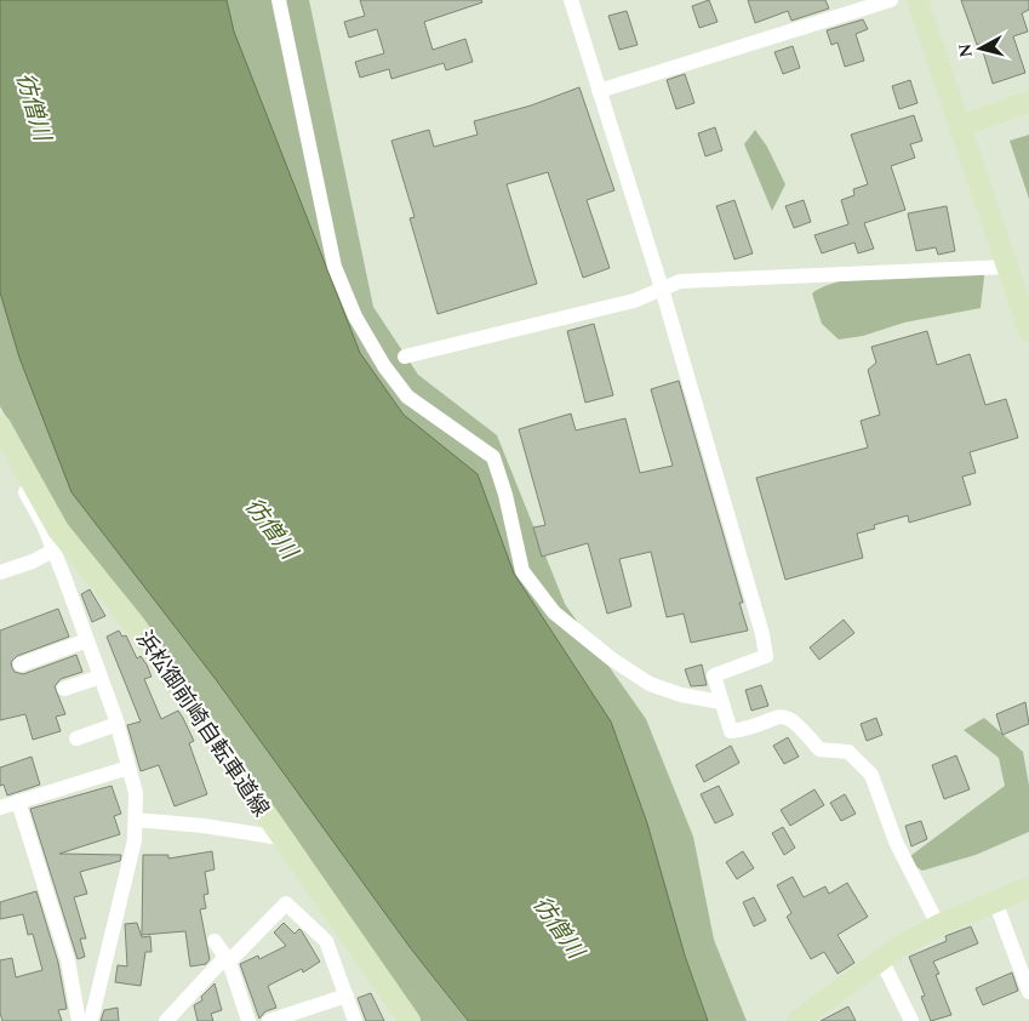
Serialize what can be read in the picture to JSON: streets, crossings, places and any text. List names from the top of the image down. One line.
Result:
{"streets":{"main road":["浜松御前崎自転車道線"]},"water":["彷僧川"],"north":"left"}
